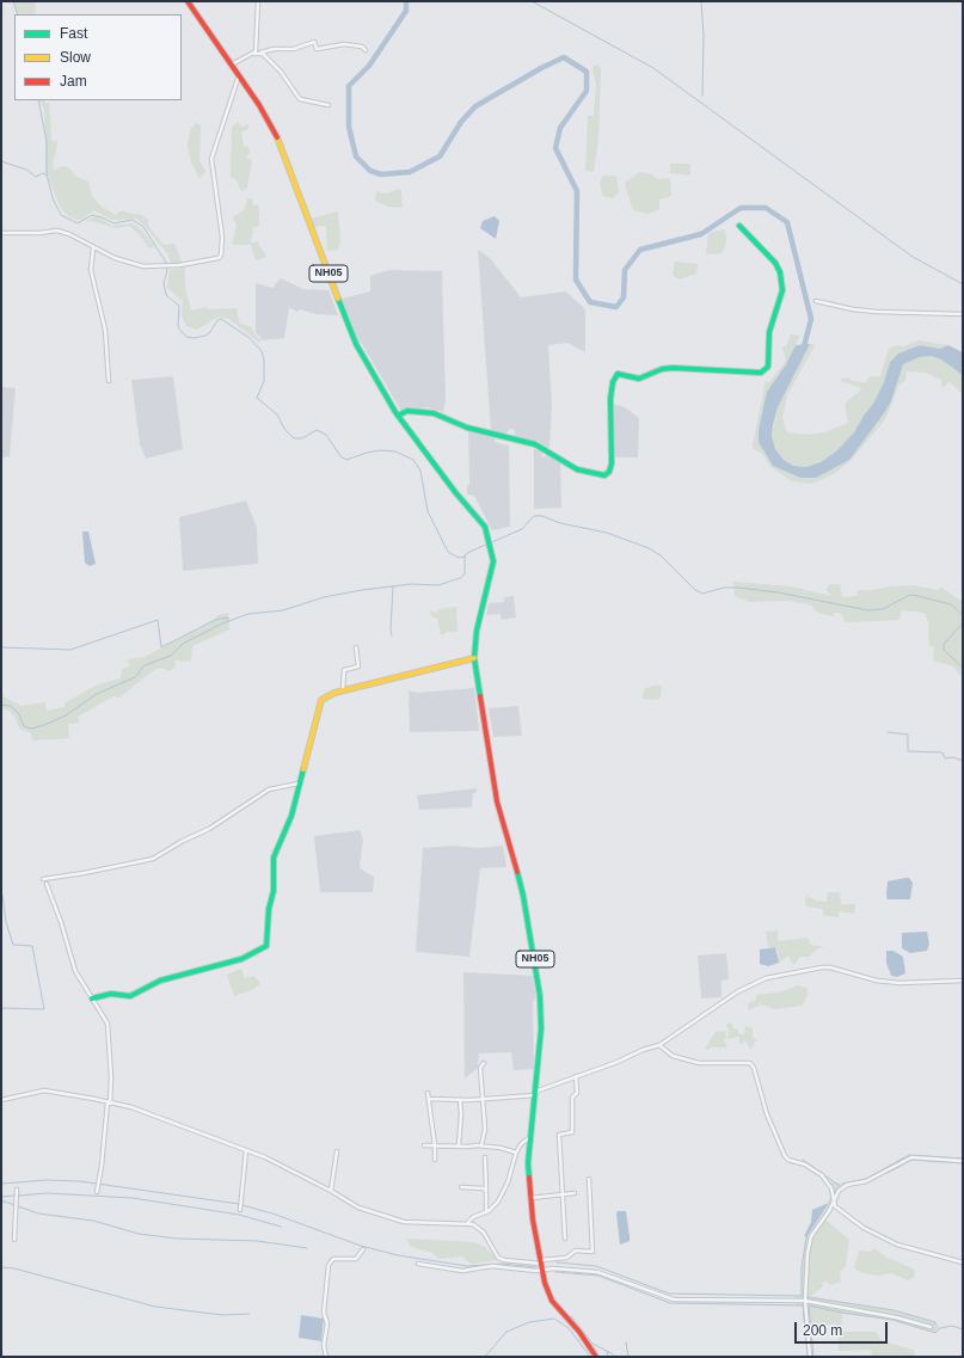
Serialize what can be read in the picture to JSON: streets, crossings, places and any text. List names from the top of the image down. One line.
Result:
{"streets":{"main road":["NH05"]},"legend":["Fast","Slow","Jam"],"scale_bar":"200 m"}
